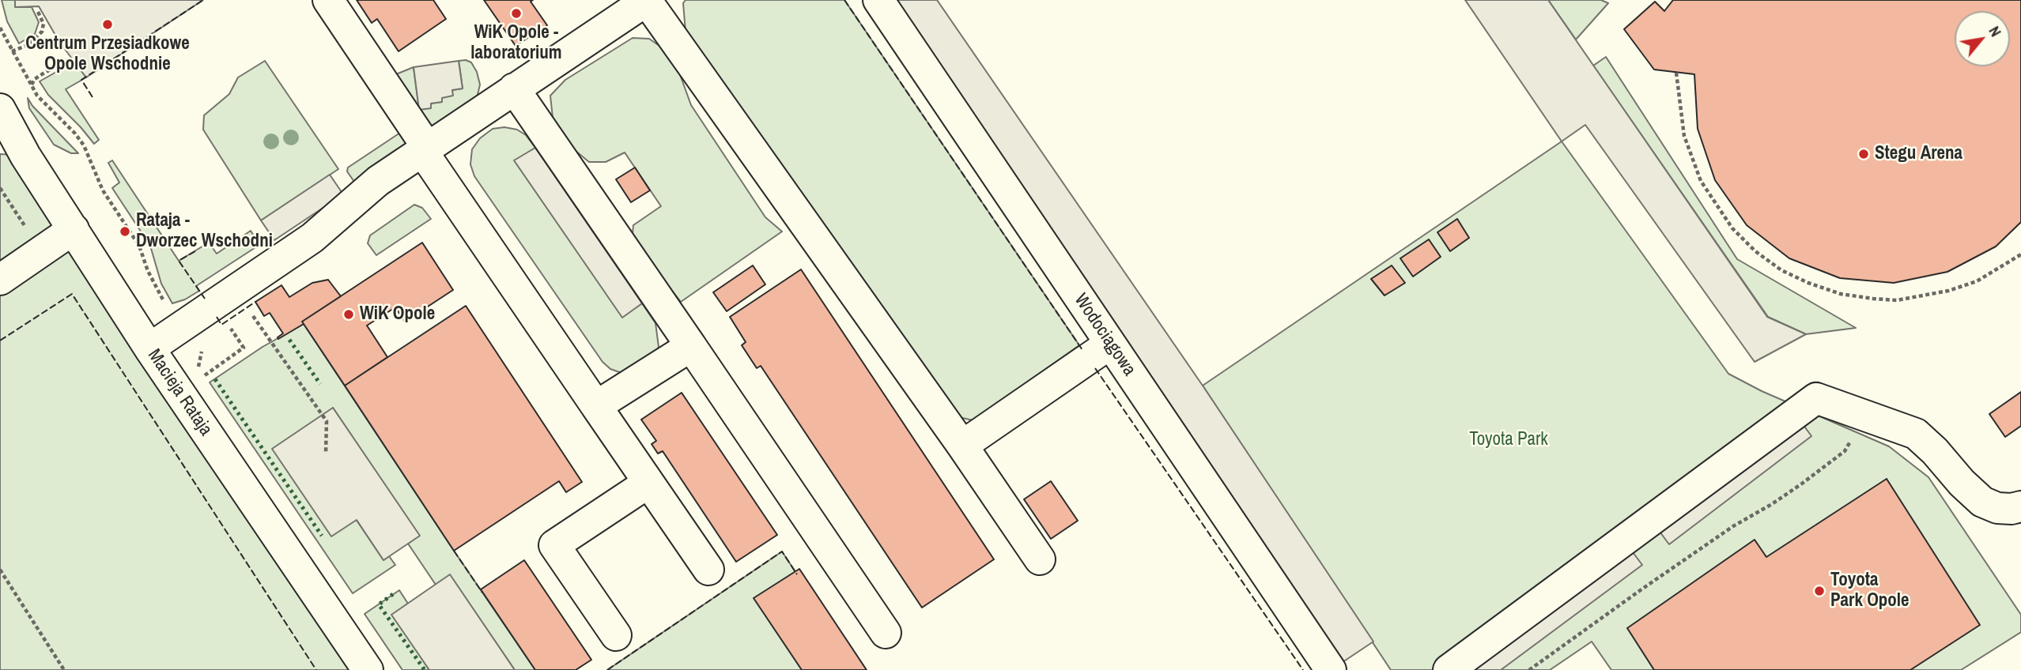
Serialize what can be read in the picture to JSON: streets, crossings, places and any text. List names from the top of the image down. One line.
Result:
{"streets":{"street":["Wodociągowa","Macieja Rataja"]},"parks":["Toyota Park"],"places":["WiK Opole - laboratorium","Centrum Przesiadkowe Opole Wschodnie","Stegu Arena","Rataja - Dworzec Wschodni","WiK Opole","Toyota Park Opole"],"north":"top right"}
